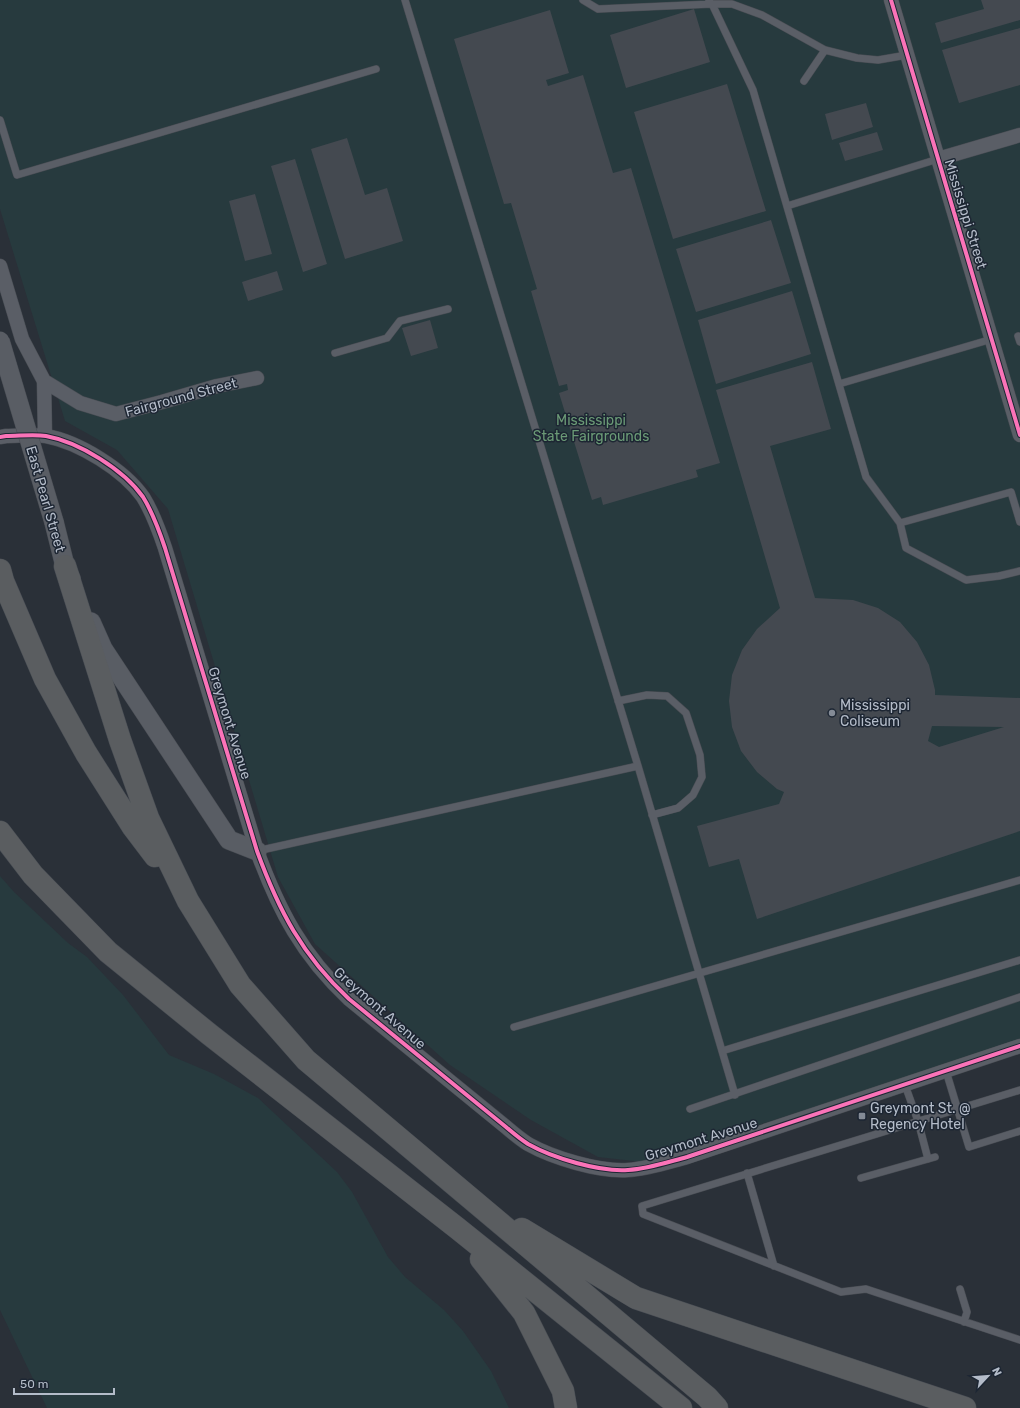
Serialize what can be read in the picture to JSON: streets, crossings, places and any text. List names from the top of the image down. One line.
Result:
{"streets":{"main road":["East Pearl Street"],"street":["Mississippi Street","Fairground Street","Greymont Avenue"]},"crossings":[["East Pearl Street","Greymont Avenue"]],"parks":["Mississippi State Fairgrounds"],"places":{"other":["Mississippi Coliseum"],"transit":["Greymont St. @ Regency Hotel"]},"scale_bar":"50 m","north":"top right"}
